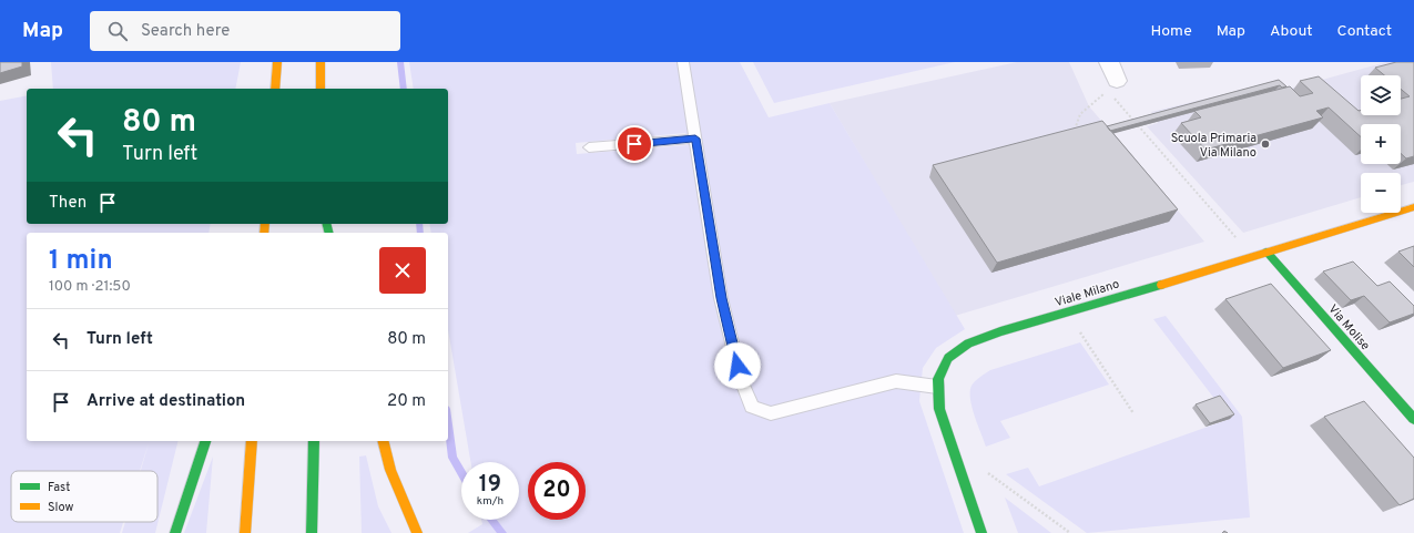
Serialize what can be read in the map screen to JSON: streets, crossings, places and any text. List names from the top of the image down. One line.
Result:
{"streets":{"main road":["Viale Milano","Via Molise"]},"crossings":[["Viale Milano","Via Molise"]],"places":["Scuola Primaria Via Milano"],"legend":["Fast","Slow"],"page":{"header":"Map","search":"Search here","nav":["Home","Map","About","Contact"],"map_buttons":["+","−"],"turn":["80 m","Turn left"],"then":"Then","heading":["1 min","100 m · 21:50"],"list":[{"name":"Turn left","value":"80 m"},{"name":"Arrive at destination","value":"20 m"}],"speed":"19 km/h","limit":"20"}}
